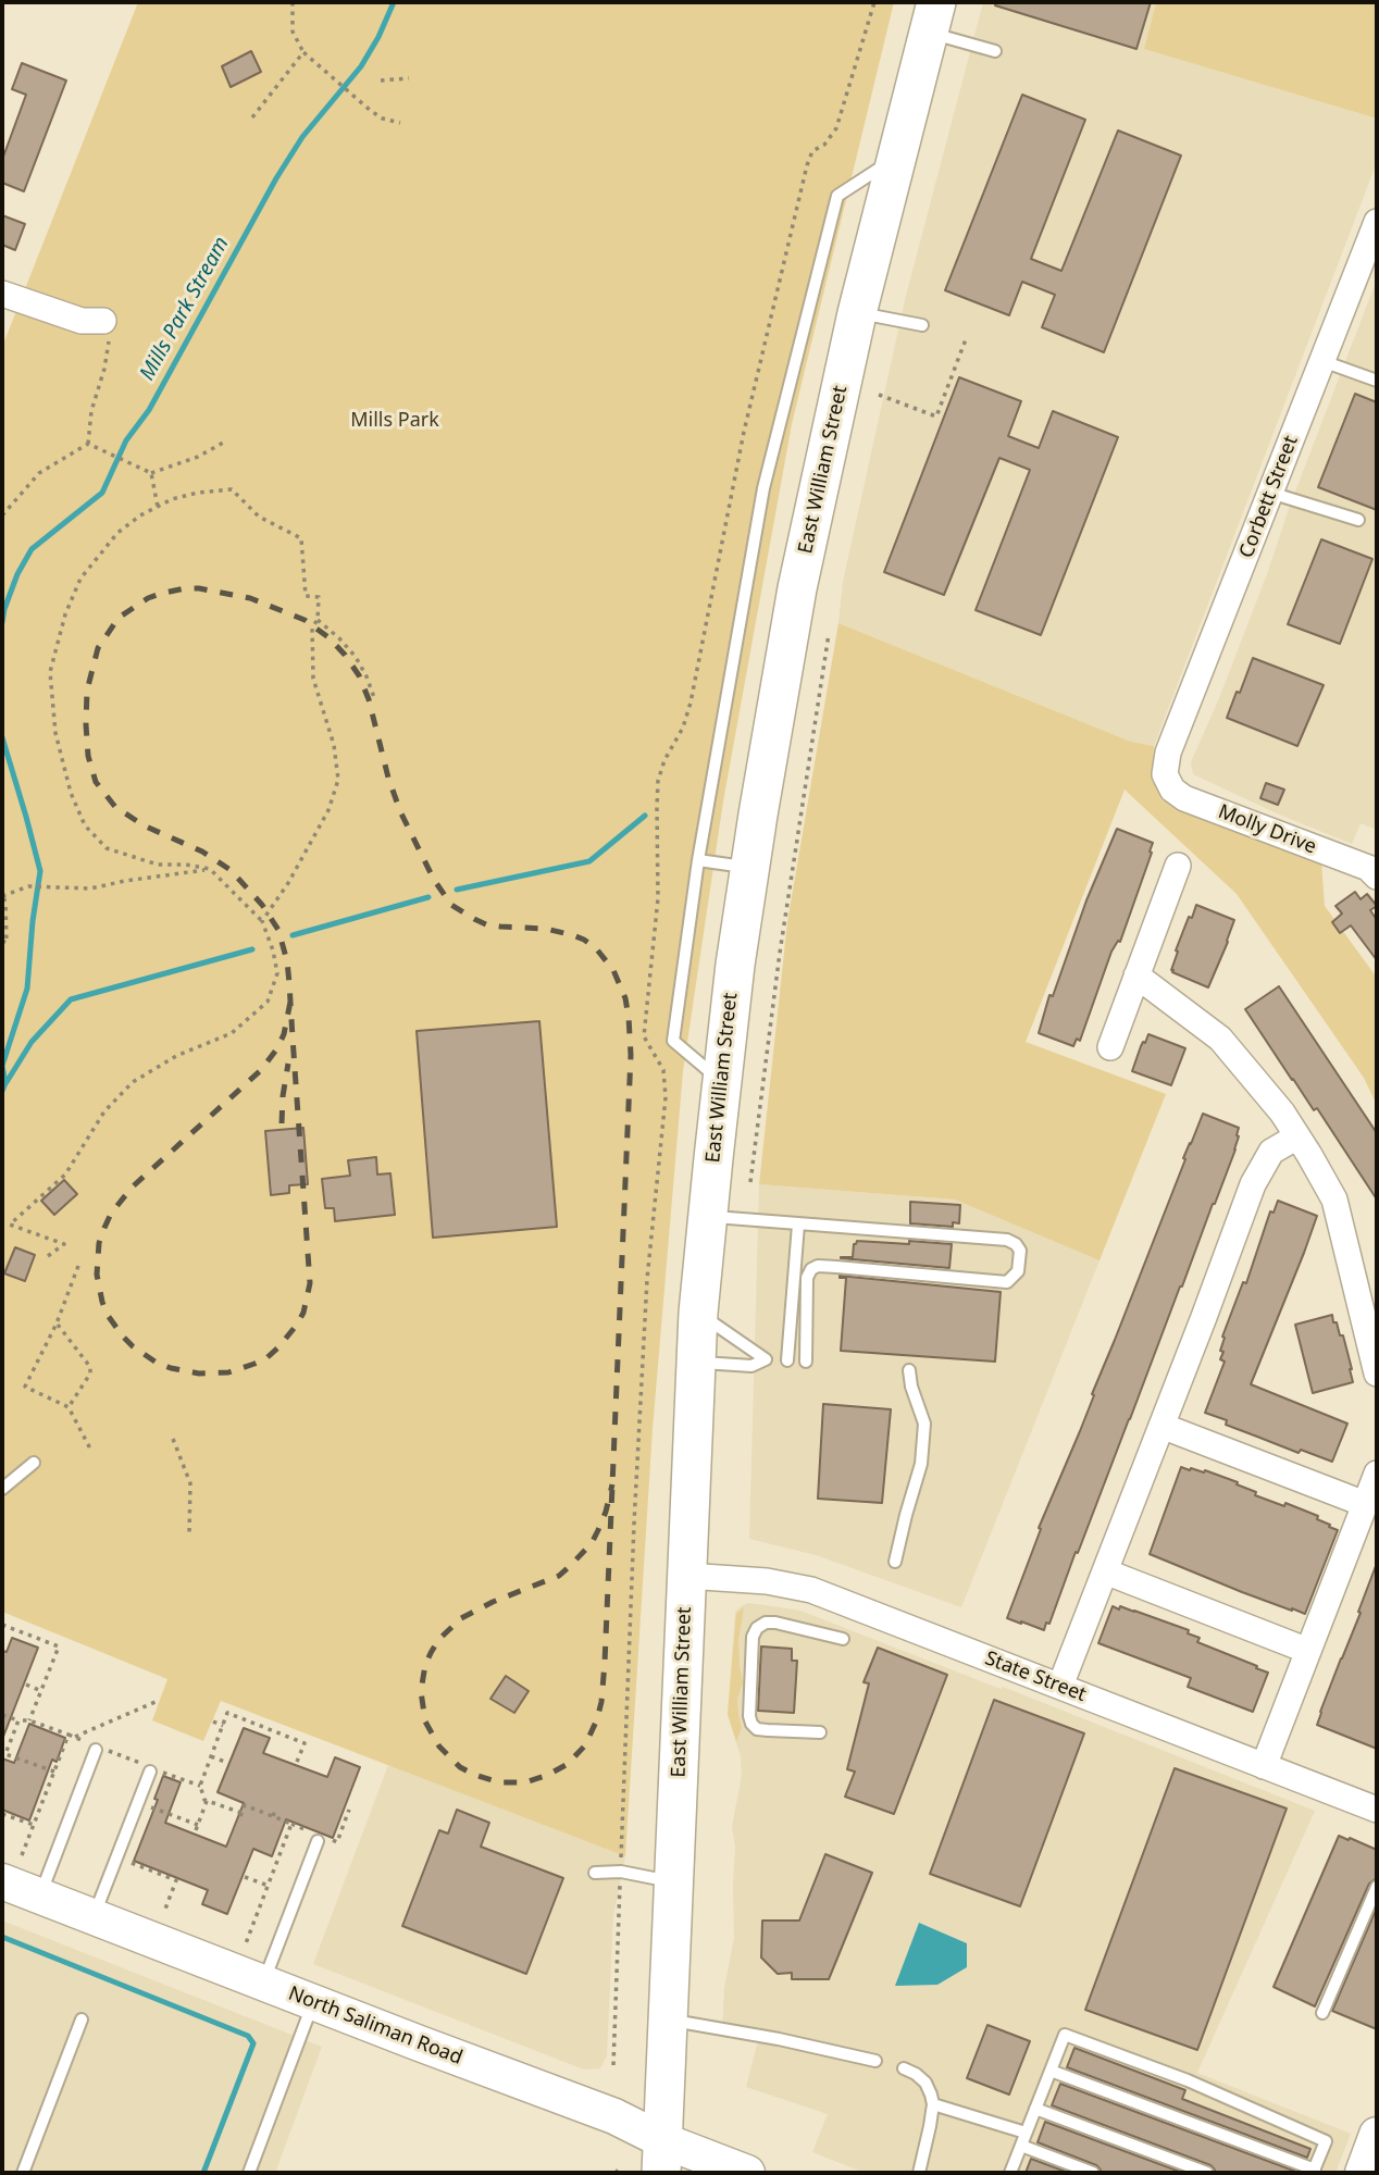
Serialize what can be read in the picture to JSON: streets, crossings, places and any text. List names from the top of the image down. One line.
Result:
{"streets":{"main road":["East William Street","North Saliman Road"],"street":["Corbett Street","Molly Drive","State Street"]},"crossings":[["East William Street","State Street"],["East William Street","North Saliman Road"],["Corbett Street","Molly Drive"]],"water":["Mills Park Stream"],"parks":["Mills Park"]}
